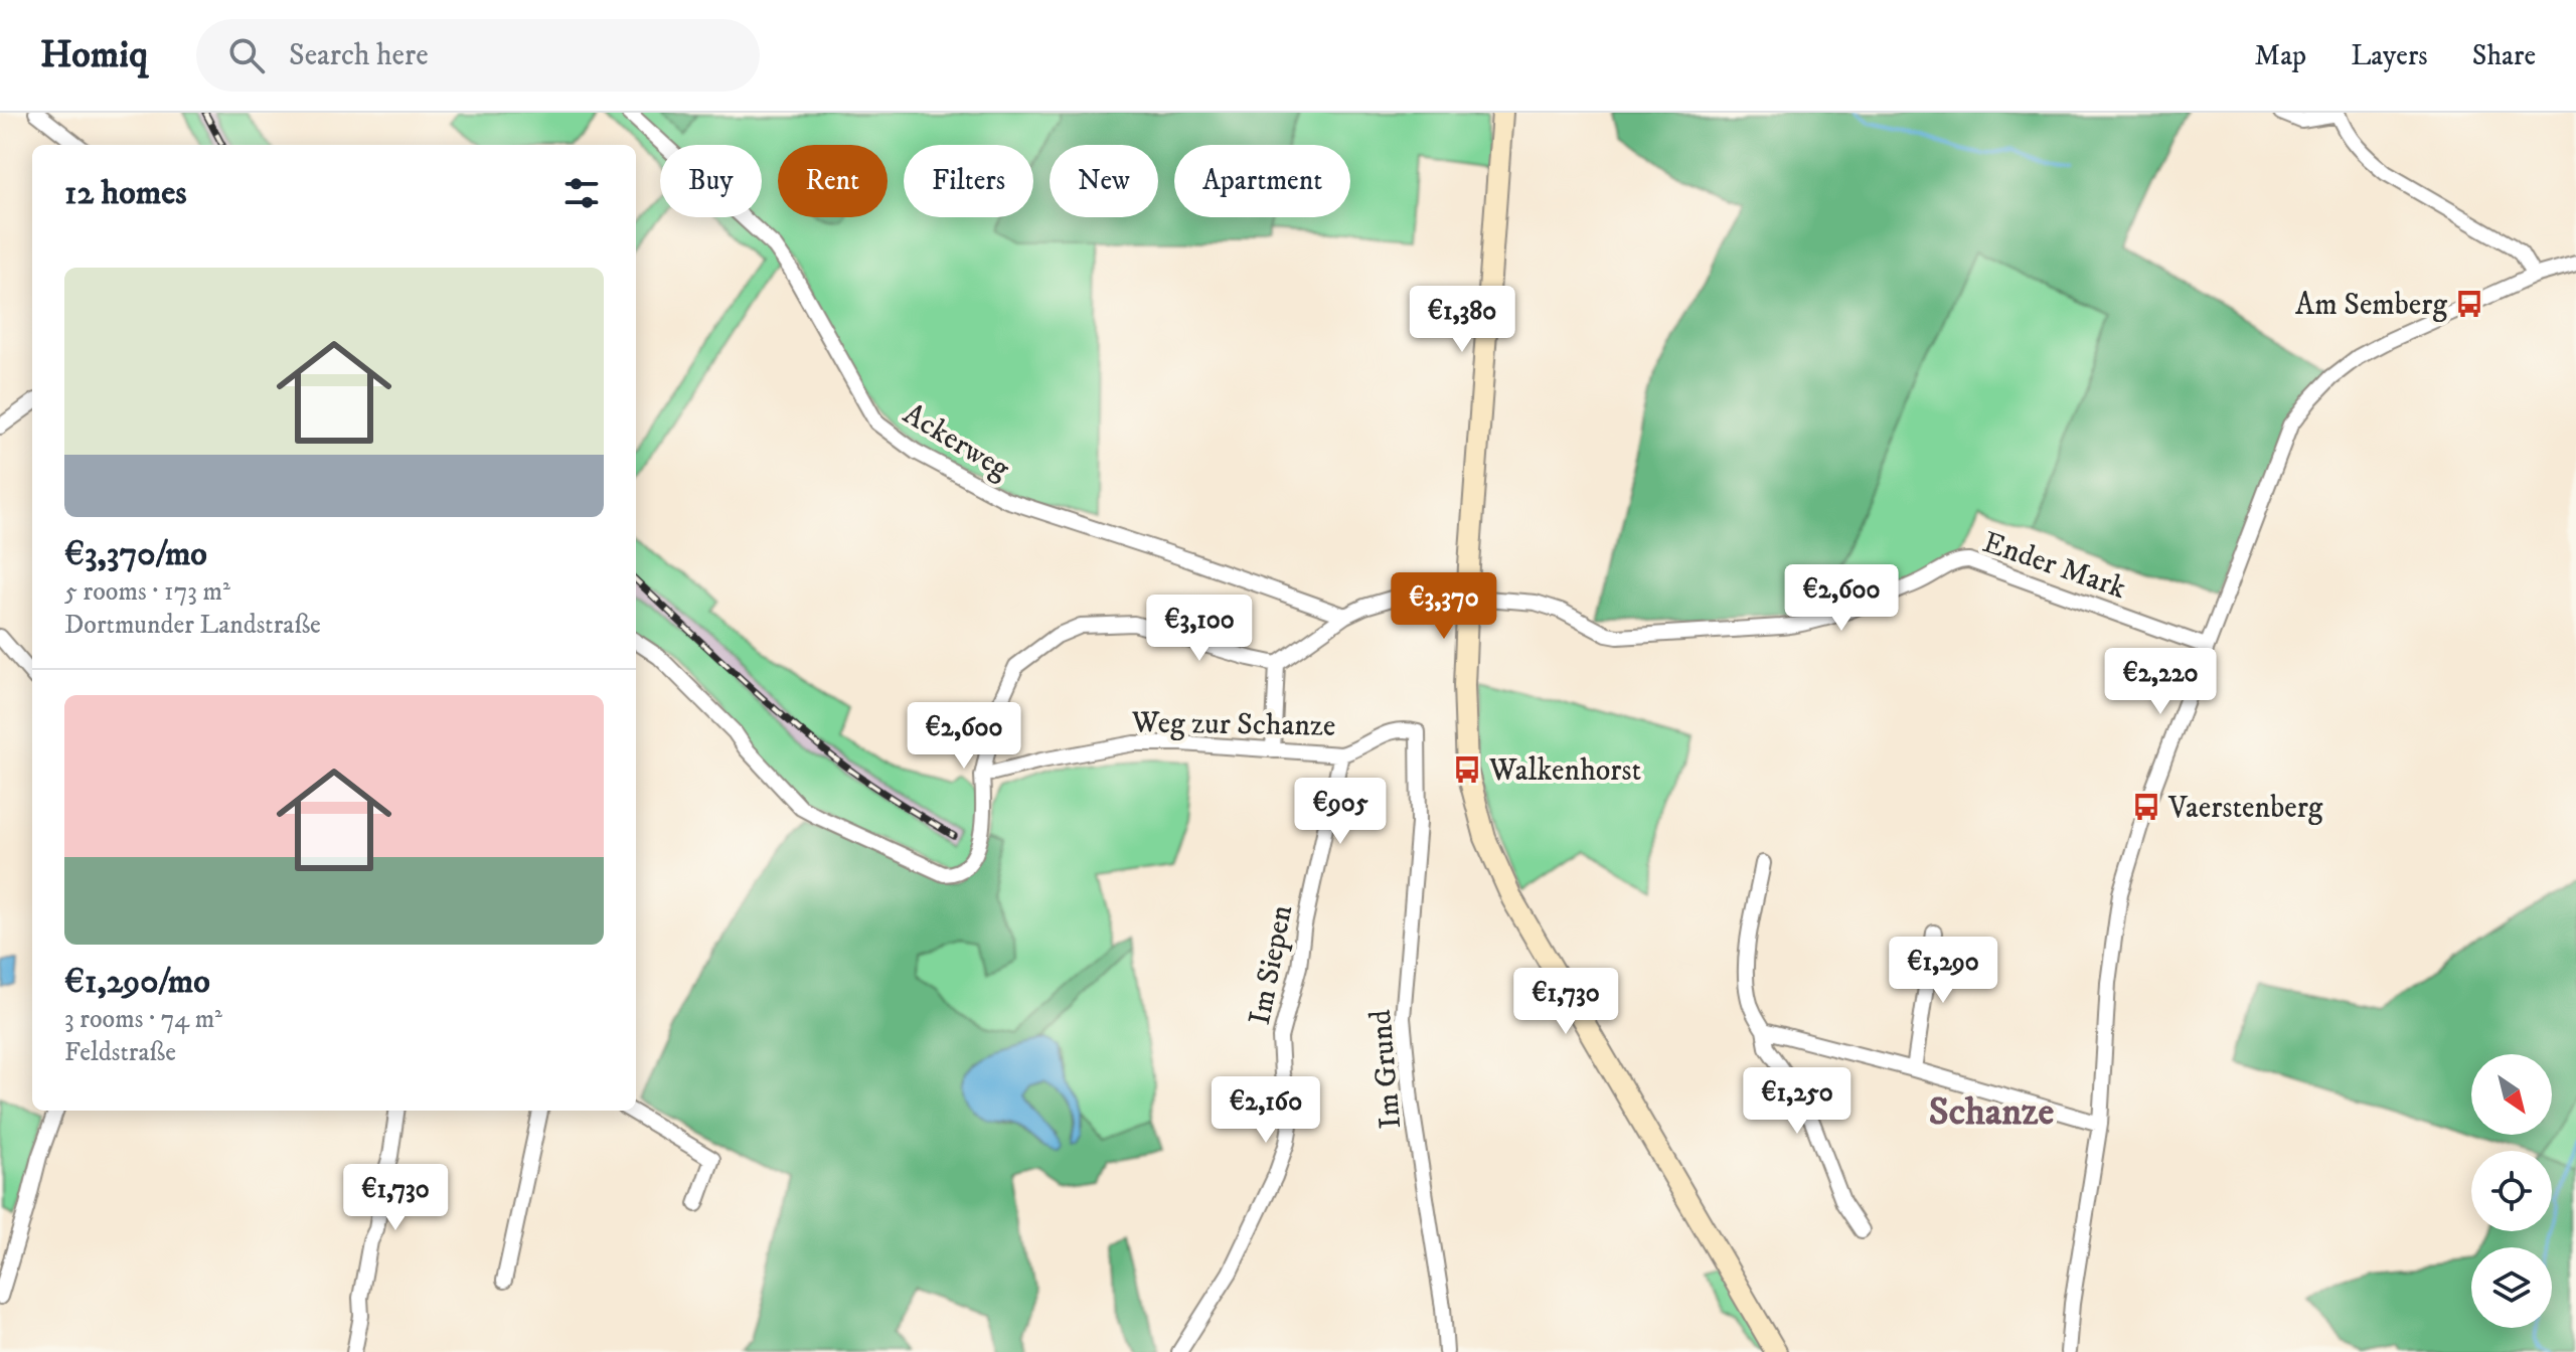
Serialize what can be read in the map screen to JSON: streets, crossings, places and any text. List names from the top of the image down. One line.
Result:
{"streets":{"street":["Ackerweg","Ender Mark","Weg zur Schanze","Im Siepen","Im Grund"]},"crossings":[["Ackerweg","Ender Mark"],["Weg zur Schanze","Im Siepen"],["Weg zur Schanze","Im Grund"]],"districts":["Schanze"],"places":{"bus stop":["Am Semberg","Walkenhorst","Vaerstenberg"]},"north":"bottom right","page":{"header":"Homiq","search":"Search here","nav":["Map","Layers","Share"],"chip":["Buy","Rent","Filters","New","Apartment"],"heading":"12 homes","list":[{"name":"€3,370/mo","note":"5 rooms · 173 m² · Dortmunder Landstraße"},{"name":"€1,290/mo","note":"3 rooms · 74 m² · Feldstraße"}],"price":["€1,380","€2,600","€3,370","€3,100","€2,220","€2,600","€905","€1,290","€1,730","€1,250","€2,160","€1,730"]}}
